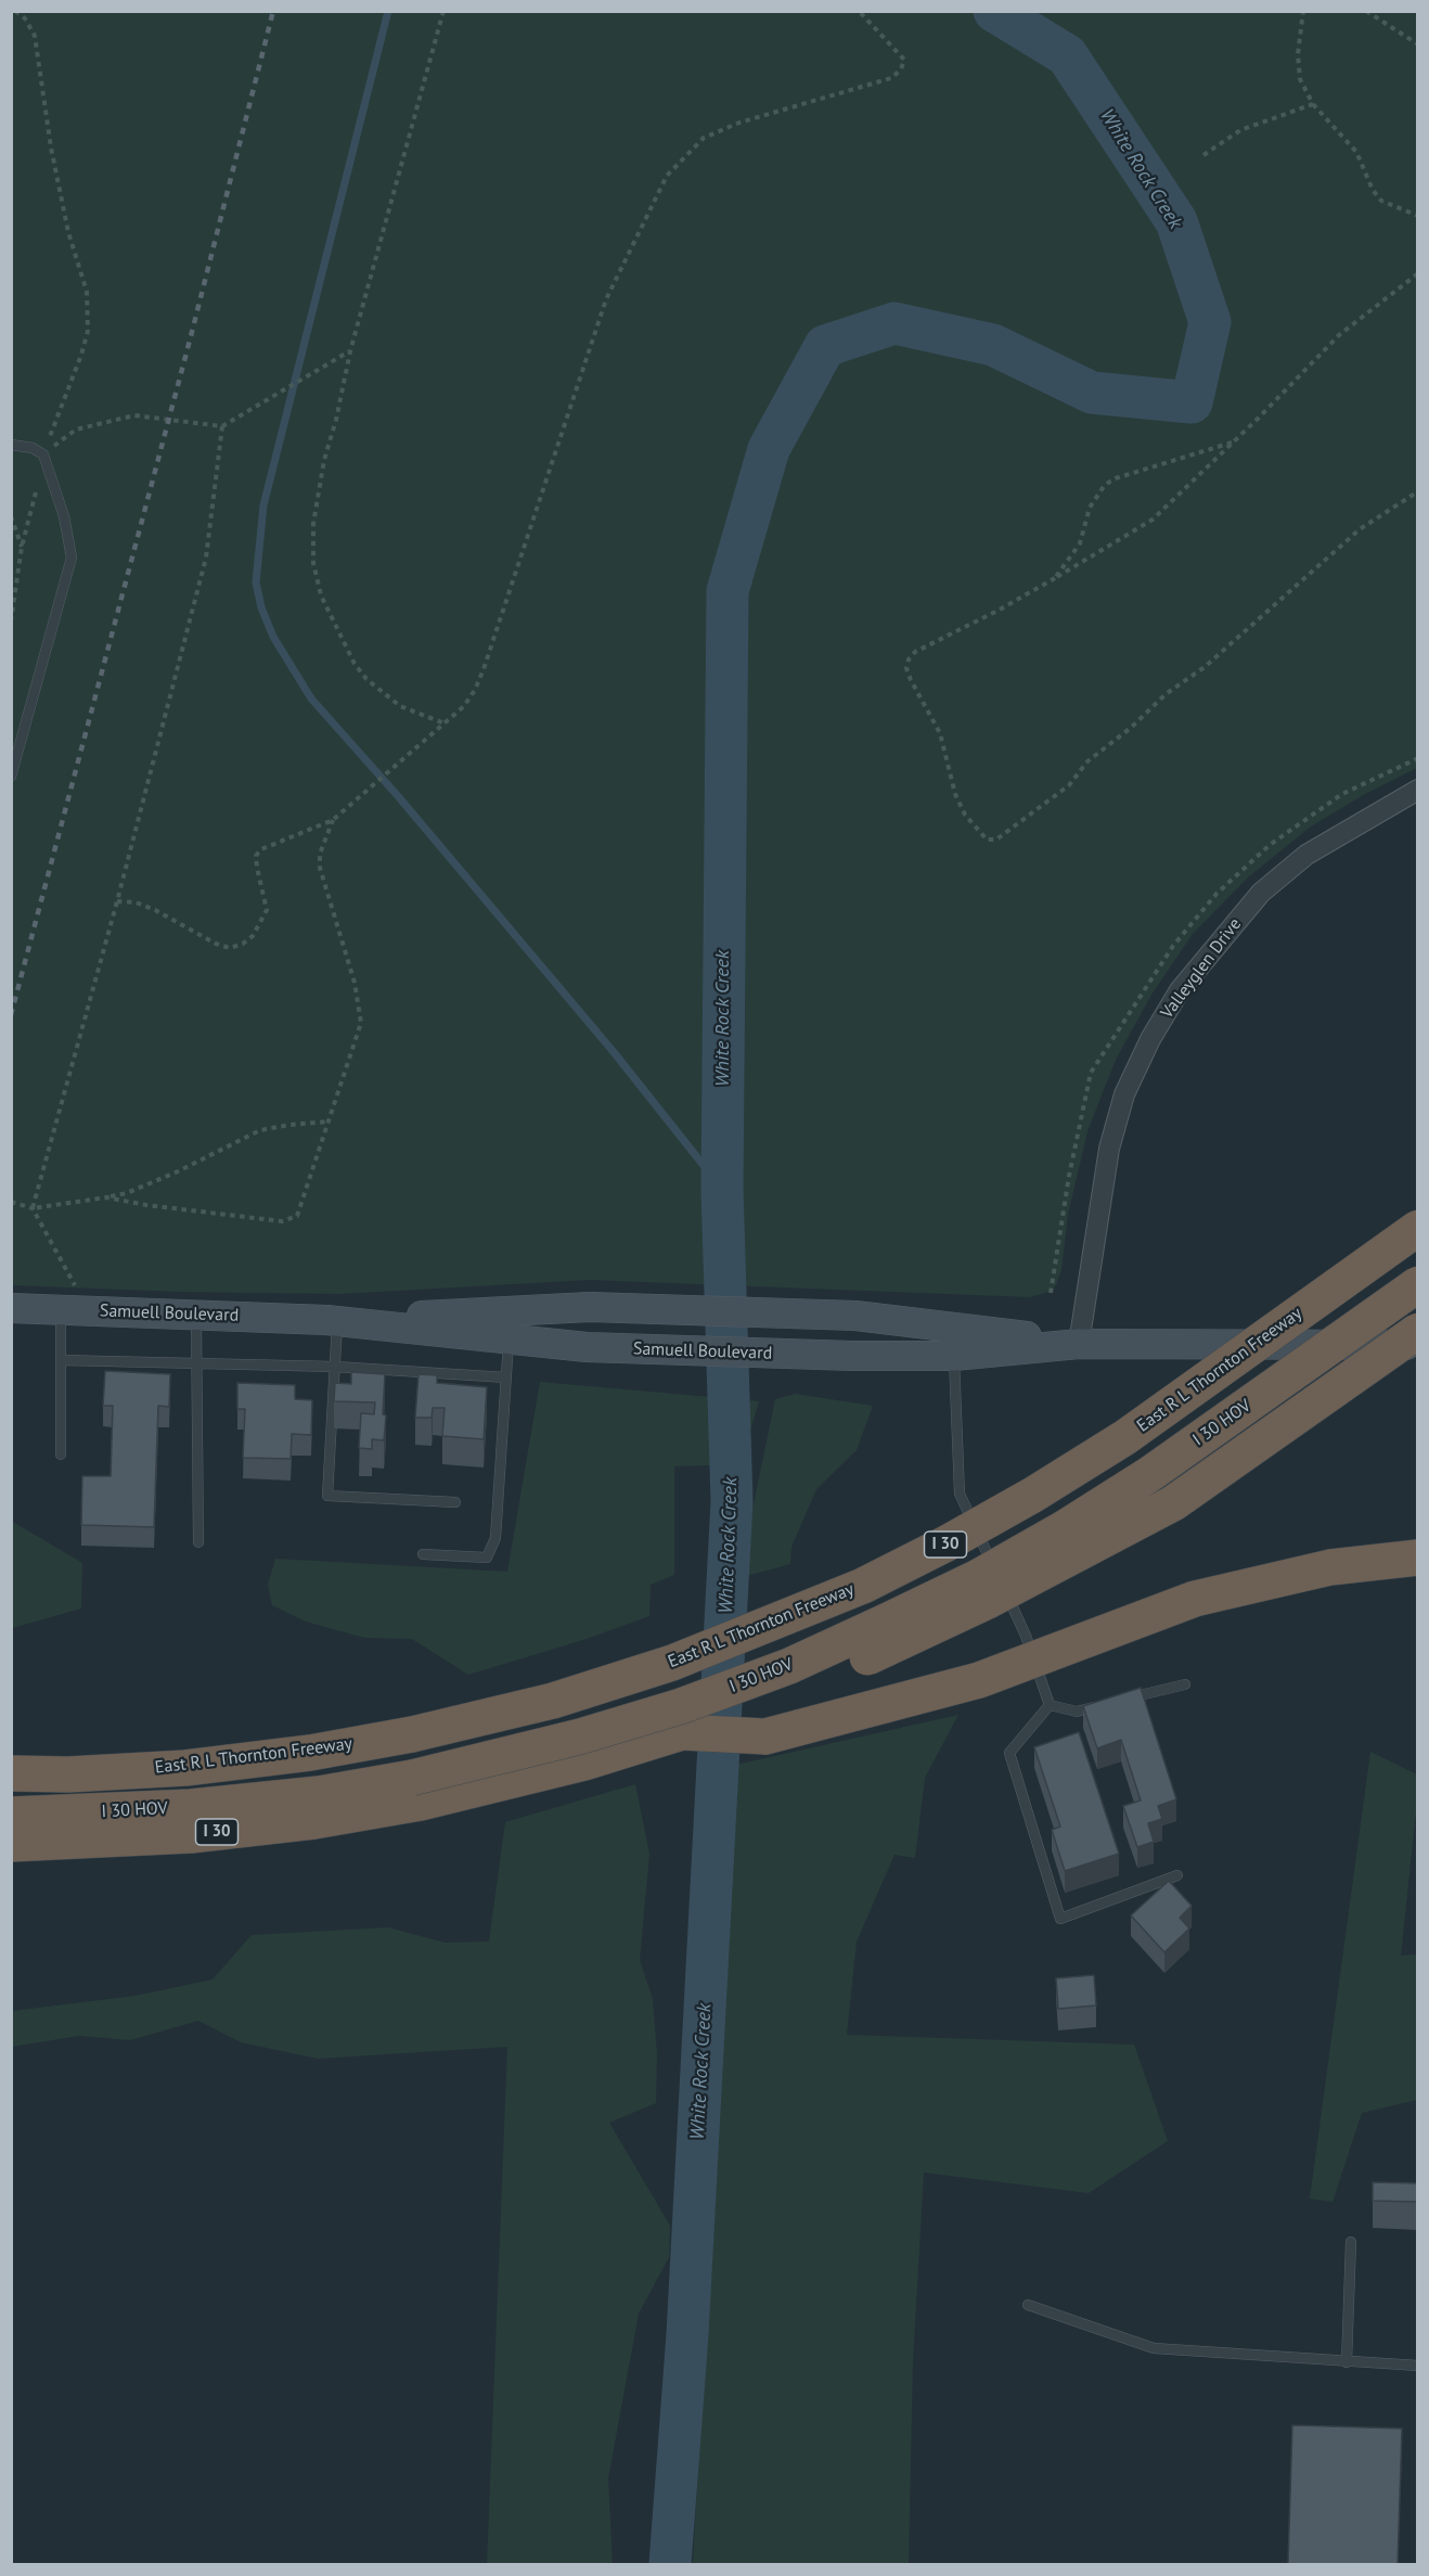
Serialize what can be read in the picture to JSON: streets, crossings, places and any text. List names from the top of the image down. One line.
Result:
{"streets":{"highway":["East R L Thornton Freeway","I 30 HOV","I 30"],"main road":["Samuell Boulevard"],"street":["Valleyglen Drive"]},"crossings":[["Valleyglen Drive","Samuell Boulevard"],["I 30 HOV","I 30"]],"water":["White Rock Creek"]}
